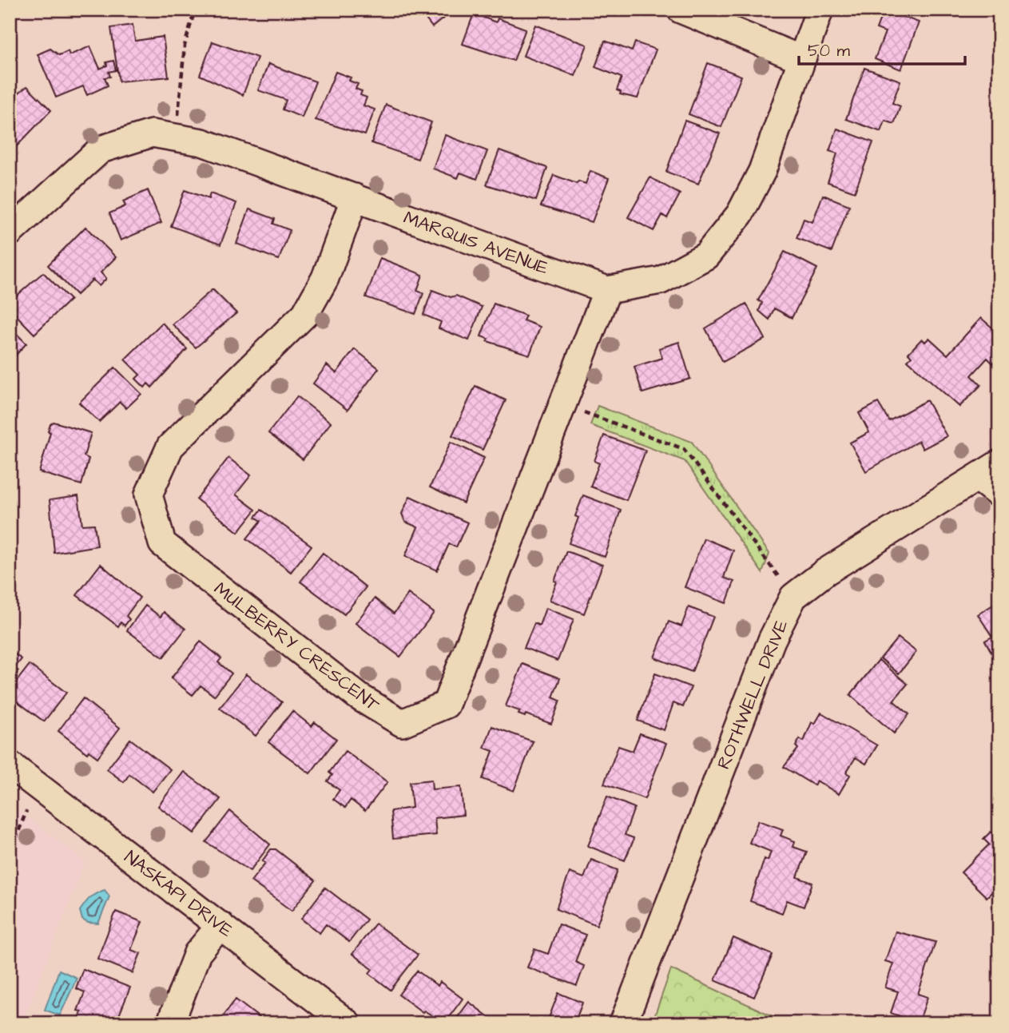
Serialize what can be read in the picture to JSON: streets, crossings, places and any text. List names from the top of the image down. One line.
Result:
{"streets":{"street":["MARQUIS AVENUE","MULBERRY CRESCENT","ROTHWELL DRIVE","NASKAPI DRIVE"]},"crossings":[["MARQUIS AVENUE","MULBERRY CRESCENT"]],"scale_bar":"50 m"}
